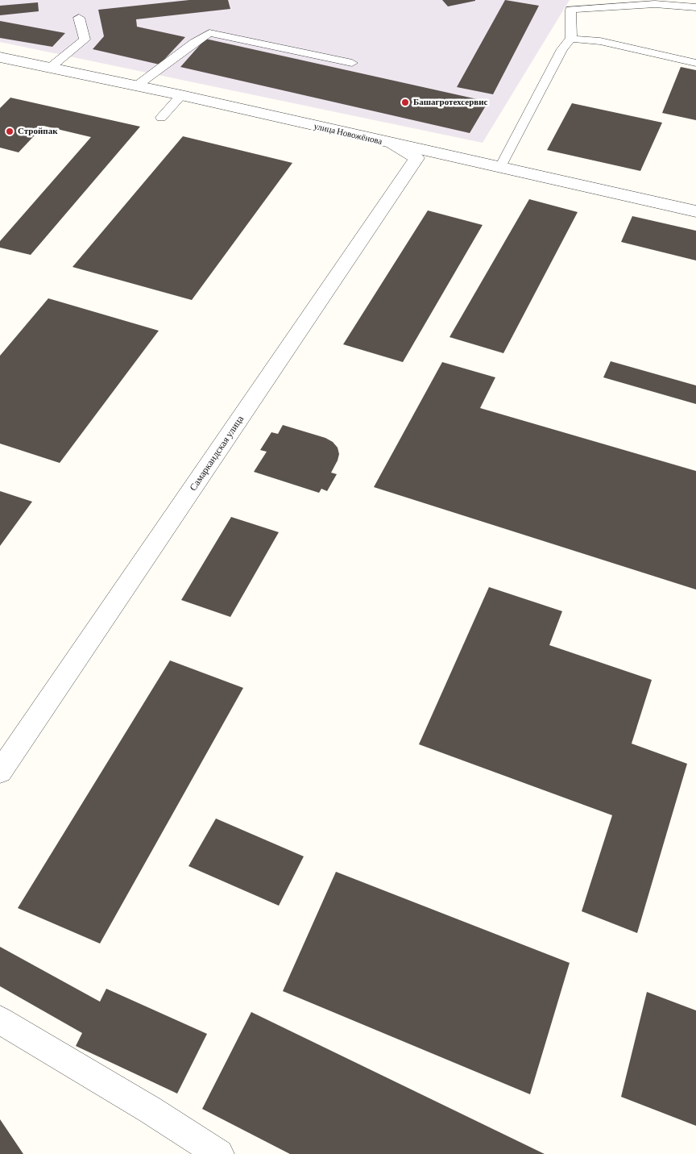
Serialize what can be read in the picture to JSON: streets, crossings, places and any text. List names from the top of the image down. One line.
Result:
{"streets":{"street":["улица Новожёнова","Самаркандская улица"]},"crossings":[["улица Новожёнова","Самаркандская улица"]],"places":["Башагротехсервис","Стройпак"]}
